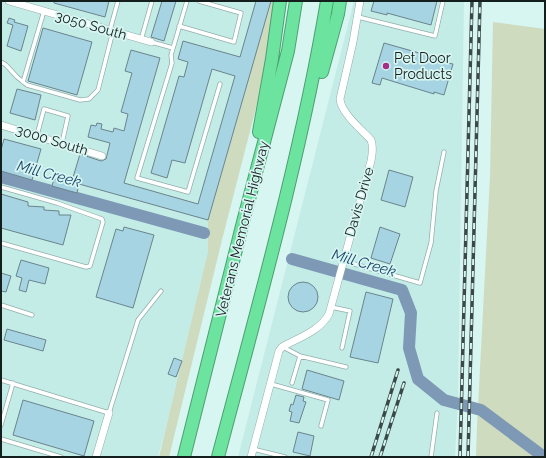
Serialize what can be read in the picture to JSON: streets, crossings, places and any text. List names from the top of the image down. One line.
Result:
{"streets":{"highway":["Veterans Memorial Highway"],"street":["3050 South","3000 South","Davis Drive"]},"water":["Mill Creek"],"places":["Pet Door Products"]}
